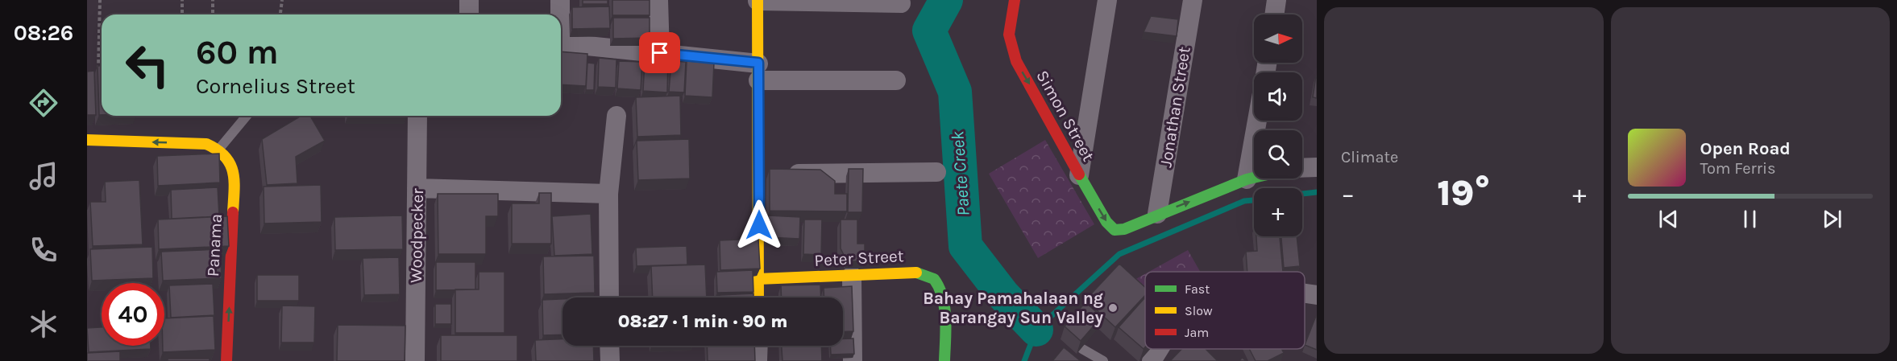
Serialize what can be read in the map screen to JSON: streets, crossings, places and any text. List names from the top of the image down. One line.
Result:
{"streets":{"street":["Jonathan Street","Simon Street","Woodpecker","Panama","Peter Street"]},"crossings":[["Jonathan Street","Simon Street"]],"one_way":["Simon Street"],"water":["Paete Creek"],"places":["Bahay Pamahalaan ng Barangay Sun Valley"],"legend":["Fast","Slow","Jam"],"north":"right","page":{"tabs":"08:26","tile":"Climate","map_buttons":"+","turn":["60 m","Cornelius Street"],"song":["Open Road","Tom Ferris"],"heat":["−","19°","+"],"limit":"40","trip":"08:27 · 1 min · 90 m"}}
